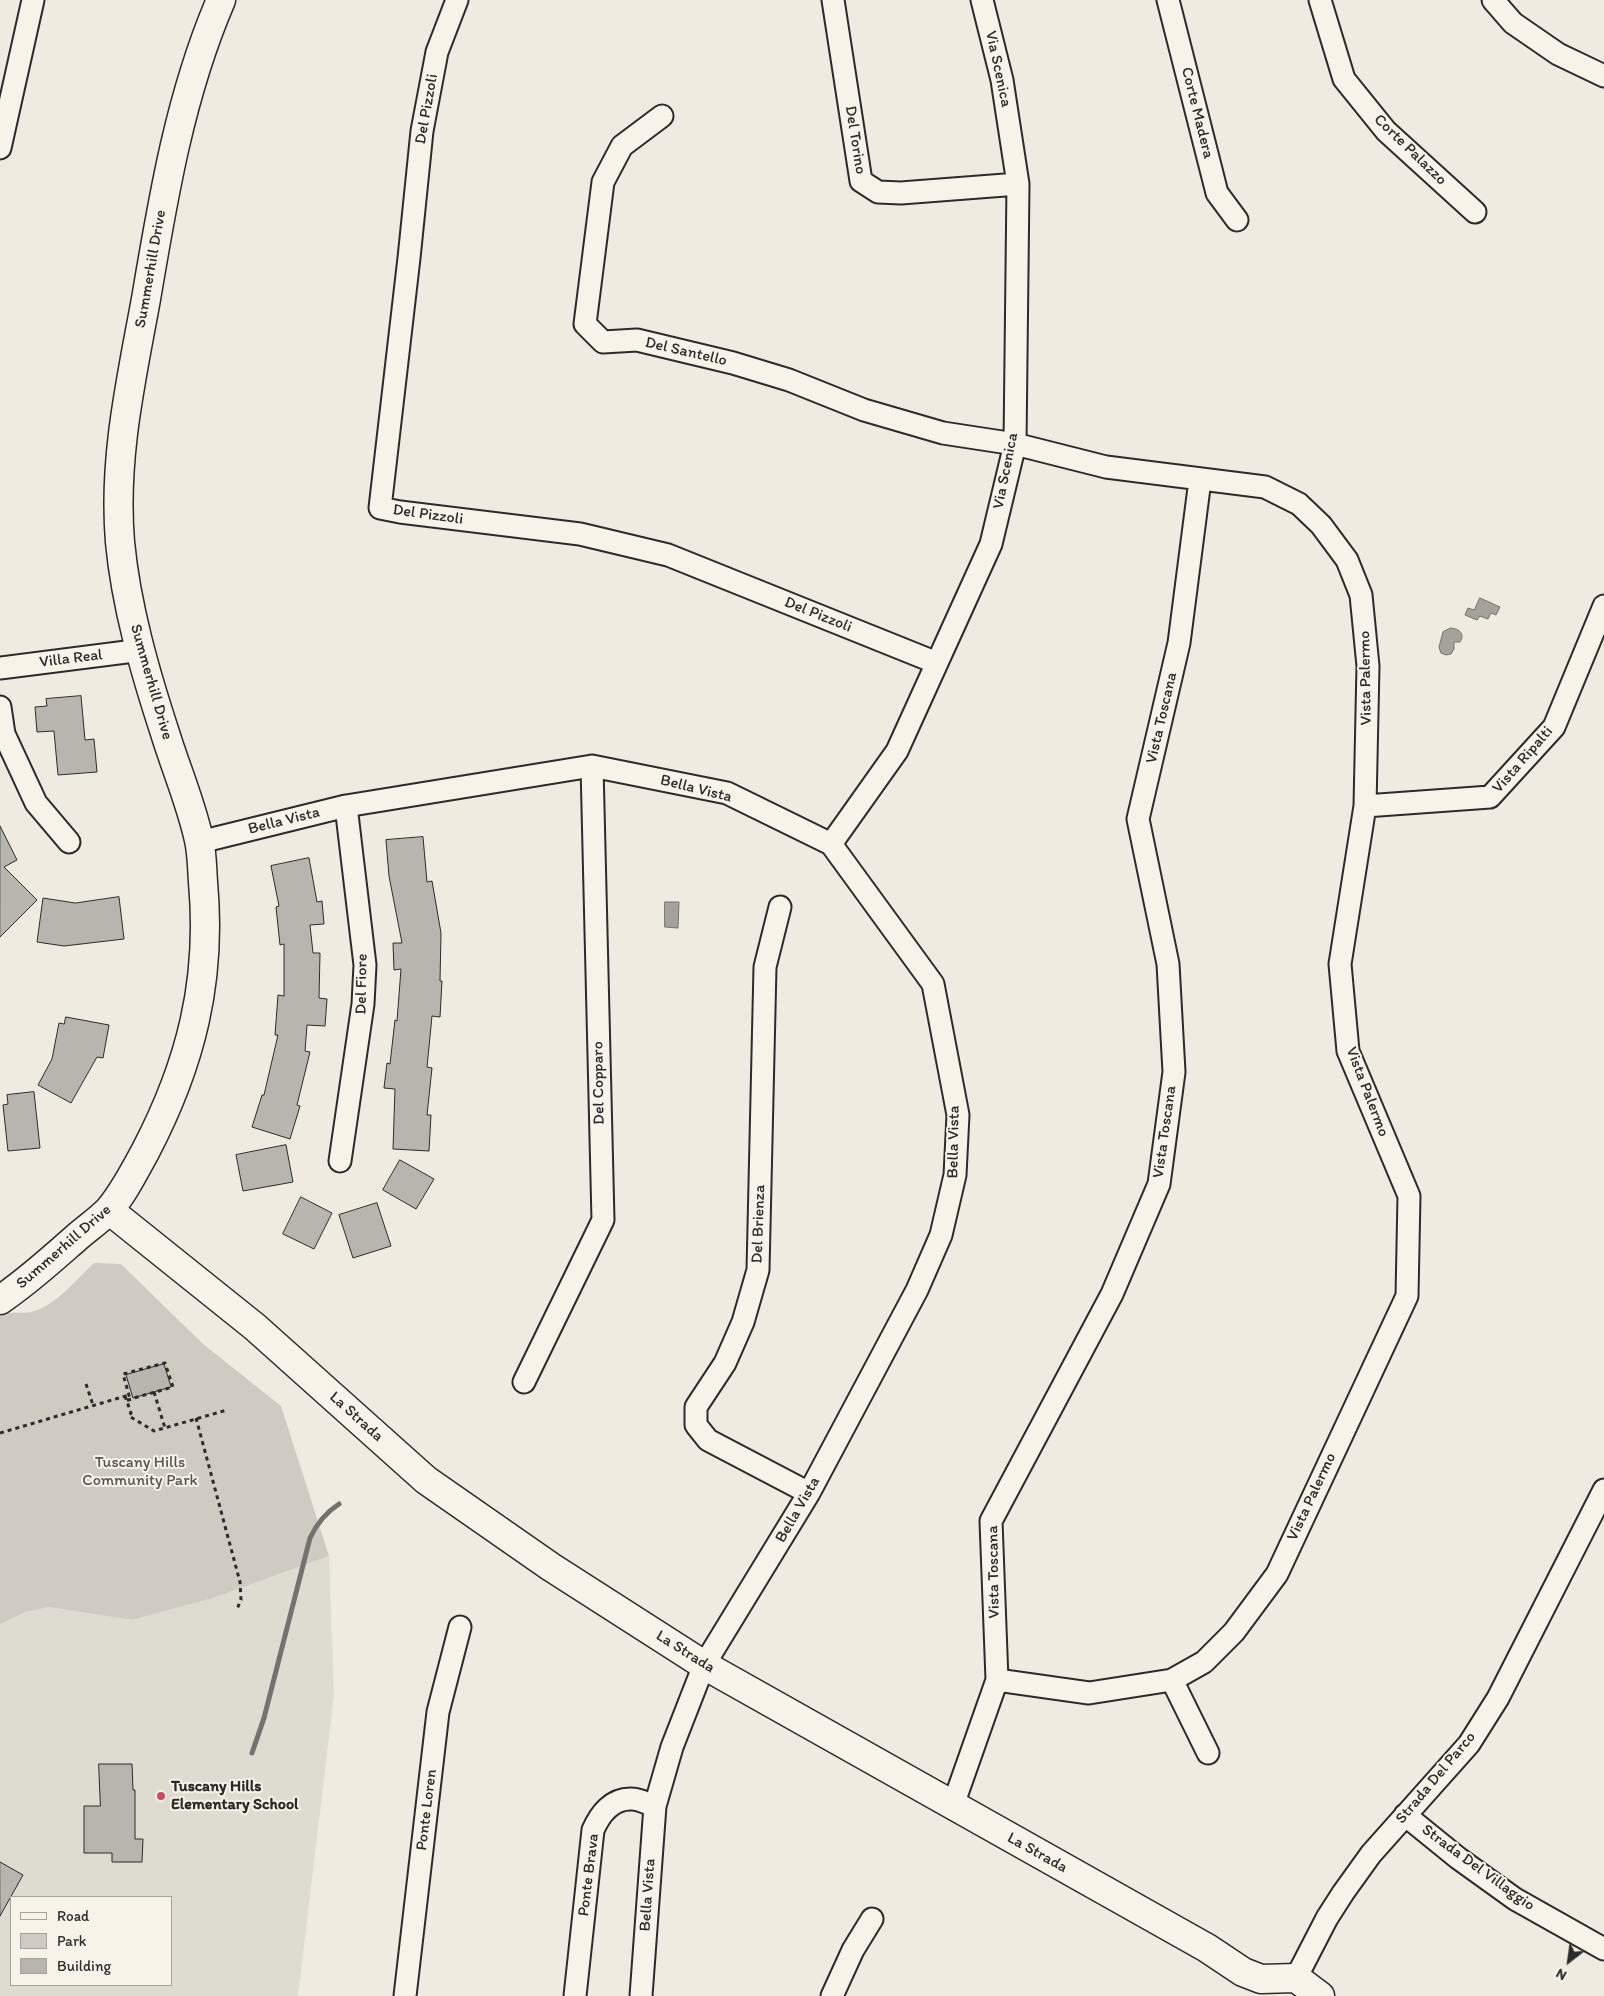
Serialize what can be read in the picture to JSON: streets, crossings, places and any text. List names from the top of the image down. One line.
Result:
{"streets":{"street":["Via Scenica","Del Pizzoli","Corte Madera","Del Torino","Corte Palazzo","Summerhill Drive","Del Santello","Villa Real","Vista Palermo","Vista Toscana","Vista Ripalti","Bella Vista","Del Fiore","Del Copparo","Del Brienza","La Strada","Strada Del Parco","Ponte Loren","Strada Del Villaggio","Ponte Brava"]},"crossings":[["Via Scenica","Del Pizzoli"],["Via Scenica","Del Torino"],["Via Scenica","Del Santello"],["Via Scenica","Vista Palermo"],["Via Scenica","Bella Vista"],["Summerhill Drive","Villa Real"],["Summerhill Drive","Bella Vista"],["Summerhill Drive","La Strada"],["Del Santello","Vista Palermo"],["Vista Palermo","Vista Toscana"],["Vista Palermo","Vista Ripalti"],["Vista Toscana","La Strada"],["Bella Vista","Del Fiore"],["Bella Vista","Del Copparo"],["Bella Vista","Del Brienza"],["Bella Vista","La Strada"],["Bella Vista","Ponte Brava"],["La Strada","Strada Del Parco"],["Strada Del Parco","Strada Del Villaggio"]],"parks":["Tuscany Hills Community Park"],"places":["Tuscany Hills Elementary School"],"legend":["Road","Park","Building"],"north":"bottom left"}
